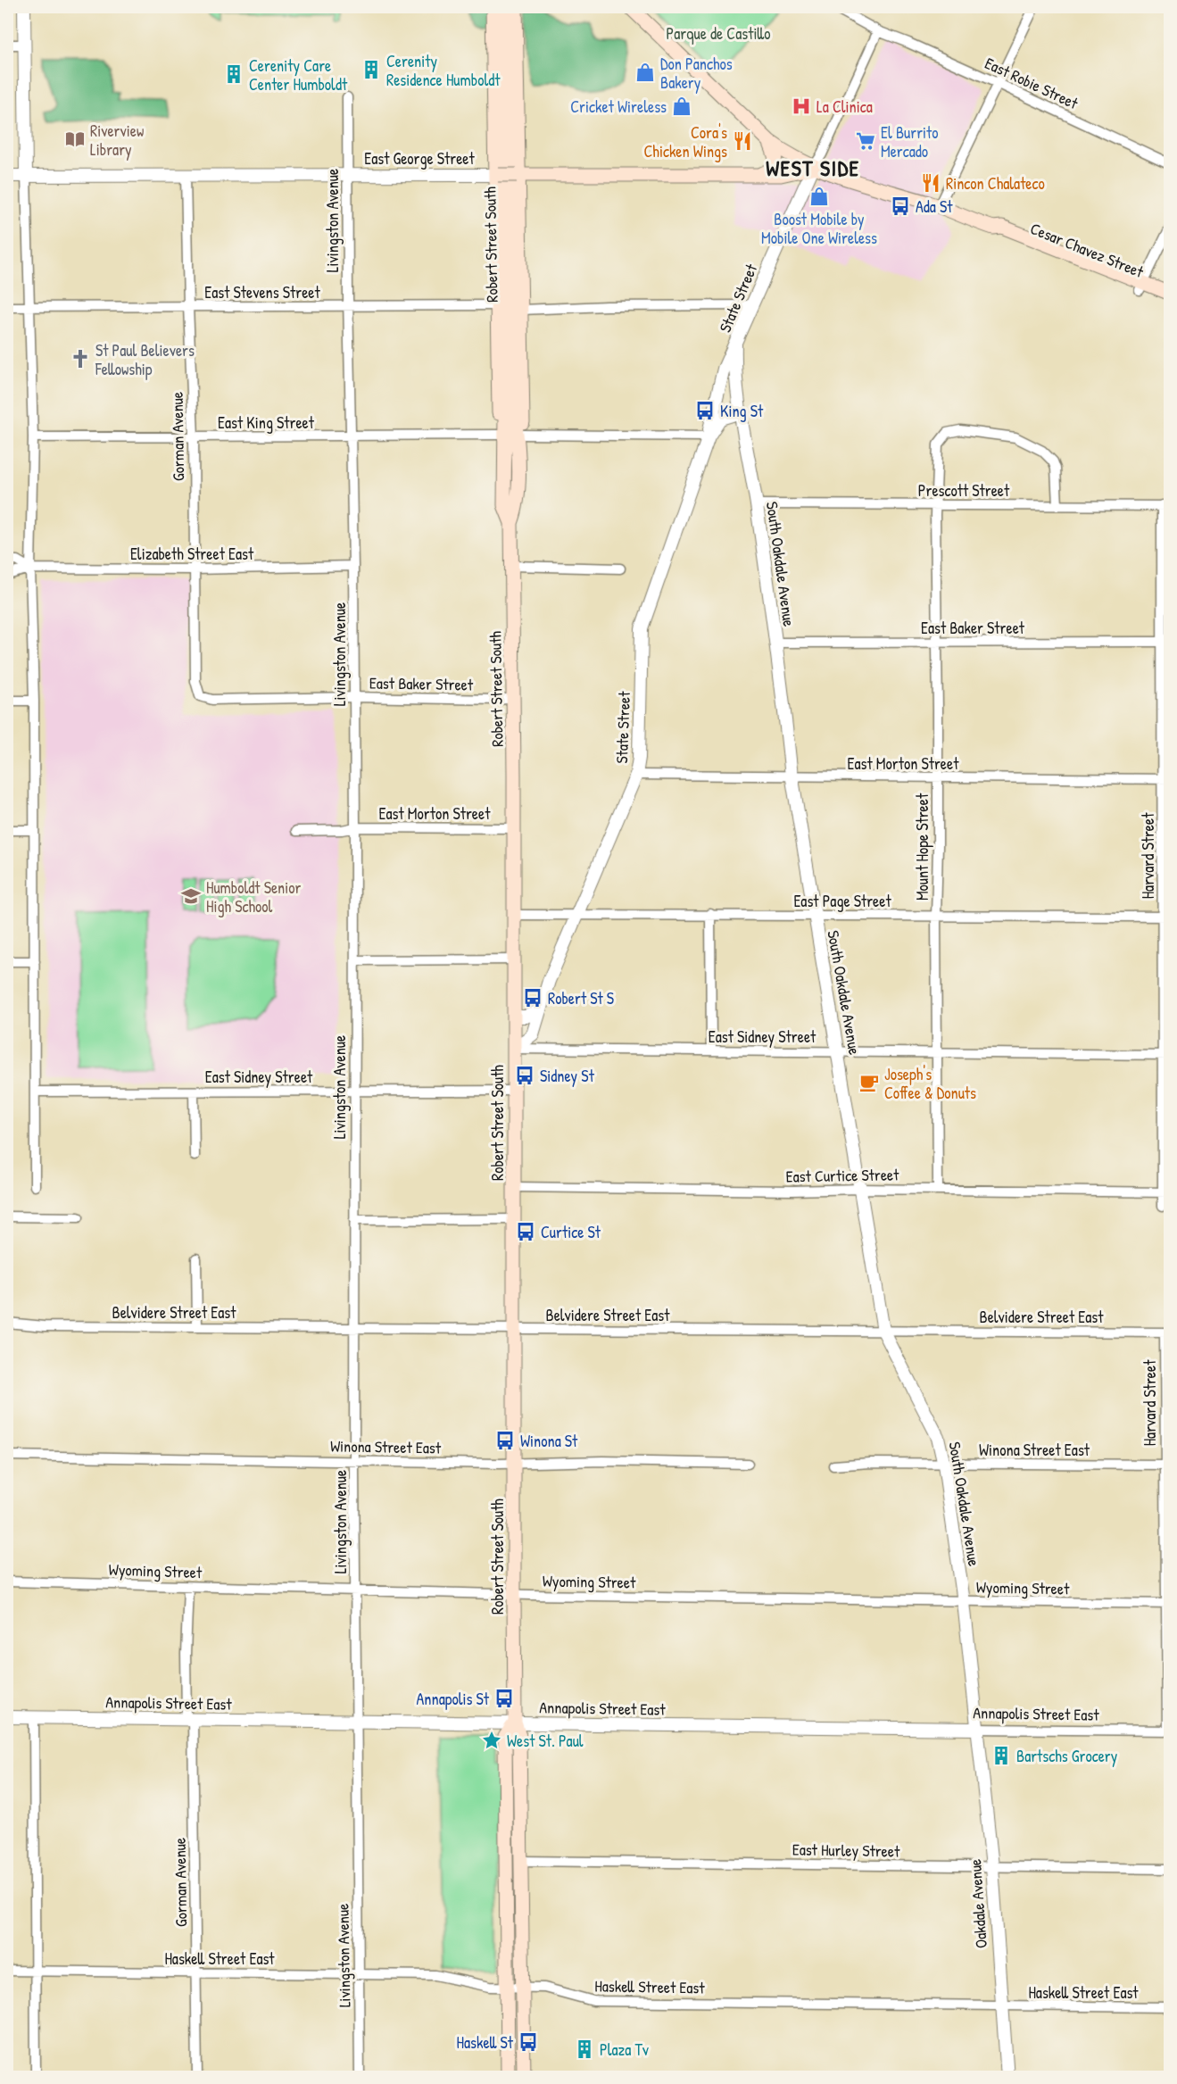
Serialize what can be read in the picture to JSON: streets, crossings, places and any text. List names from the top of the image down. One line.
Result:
{"streets":{"main road":["East George Street","Robert Street South","Cesar Chavez Street"],"street":["East Robie Street","Livingston Avenue","East Stevens Street","State Street","East King Street","Gorman Avenue","Prescott Street","Elizabeth Street East","South Oakdale Avenue","East Baker Street","East Morton Street","Mount Hope Street","Harvard Street","East Page Street","East Sidney Street","East Curtice Street","Belvidere Street East","Winona Street East","Wyoming Street","Annapolis Street East","East Hurley Street","Oakdale Avenue","Haskell Street East"]},"crossings":[["East Robie Street","State Street"],["East George Street","Livingston Avenue"],["East George Street","Cesar Chavez Street"],["East George Street","State Street"],["East George Street","Gorman Avenue"],["Livingston Avenue","East Stevens Street"],["Livingston Avenue","East King Street"],["Livingston Avenue","Elizabeth Street East"],["Livingston Avenue","East Baker Street"],["Livingston Avenue","East Morton Street"],["Livingston Avenue","East Sidney Street"],["Livingston Avenue","Belvidere Street East"],["Livingston Avenue","Winona Street East"],["Livingston Avenue","Wyoming Street"],["Livingston Avenue","Annapolis Street East"],["Livingston Avenue","Haskell Street East"],["Robert Street South","State Street"],["Robert Street South","East Baker Street"],["Robert Street South","East Morton Street"],["Robert Street South","East Page Street"],["Robert Street South","East Sidney Street"],["Robert Street South","East Curtice Street"],["Robert Street South","Belvidere Street East"],["Robert Street South","Winona Street East"],["Robert Street South","Wyoming Street"],["Robert Street South","Annapolis Street East"],["Robert Street South","East Hurley Street"],["Robert Street South","Haskell Street East"],["Cesar Chavez Street","State Street"],["East Stevens Street","Gorman Avenue"],["State Street","South Oakdale Avenue"],["State Street","East Morton Street"],["State Street","East Page Street"],["State Street","East Sidney Street"],["East King Street","Gorman Avenue"],["Gorman Avenue","Elizabeth Street East"],["Gorman Avenue","East Baker Street"],["Gorman Avenue","Wyoming Street"],["Gorman Avenue","Annapolis Street East"],["Gorman Avenue","Haskell Street East"],["Prescott Street","South Oakdale Avenue"],["Prescott Street","Mount Hope Street"],["Prescott Street","Harvard Street"],["South Oakdale Avenue","East Baker Street"],["South Oakdale Avenue","East Morton Street"],["South Oakdale Avenue","East Page Street"],["South Oakdale Avenue","East Sidney Street"],["South Oakdale Avenue","East Curtice Street"],["South Oakdale Avenue","Belvidere Street East"],["South Oakdale Avenue","Winona Street East"],["South Oakdale Avenue","Wyoming Street"],["South Oakdale Avenue","Annapolis Street East"],["South Oakdale Avenue","Oakdale Avenue"],["East Baker Street","Mount Hope Street"],["East Baker Street","Harvard Street"],["East Morton Street","Mount Hope Street"],["East Morton Street","Harvard Street"],["Mount Hope Street","East Page Street"],["Mount Hope Street","East Sidney Street"],["Mount Hope Street","East Curtice Street"],["Harvard Street","East Page Street"],["Harvard Street","East Sidney Street"],["Harvard Street","East Curtice Street"],["Harvard Street","Belvidere Street East"],["Harvard Street","Winona Street East"],["Harvard Street","Wyoming Street"],["Harvard Street","Annapolis Street East"],["Annapolis Street East","Oakdale Avenue"],["East Hurley Street","Oakdale Avenue"],["Oakdale Avenue","Haskell Street East"]],"districts":["WEST SIDE"],"parks":["Parque de Castillo"],"places":{"building":["Cerenity Residence Humboldt","Cerenity Care Center Humboldt","Bartschs Grocery","Plaza Tv"],"shop":["Don Panchos Bakery","Cricket Wireless","Boost Mobile by Mobile One Wireless"],"hospital":["La Clinica"],"library":["Riverview Library"],"restaurant":["Cora's Chicken Wings","Rincon Chalateco"],"supermarket":["El Burrito Mercado"],"bus stop":["Ada St","King St","Robert St S","Sidney St","Curtice St","Winona St","Annapolis St","Haskell St"],"church":["St Paul Believers Fellowship"],"school or university":["Humboldt Senior High School"],"cafe":["Joseph's Coffee & Donuts"],"place":["West St. Paul"]}}
